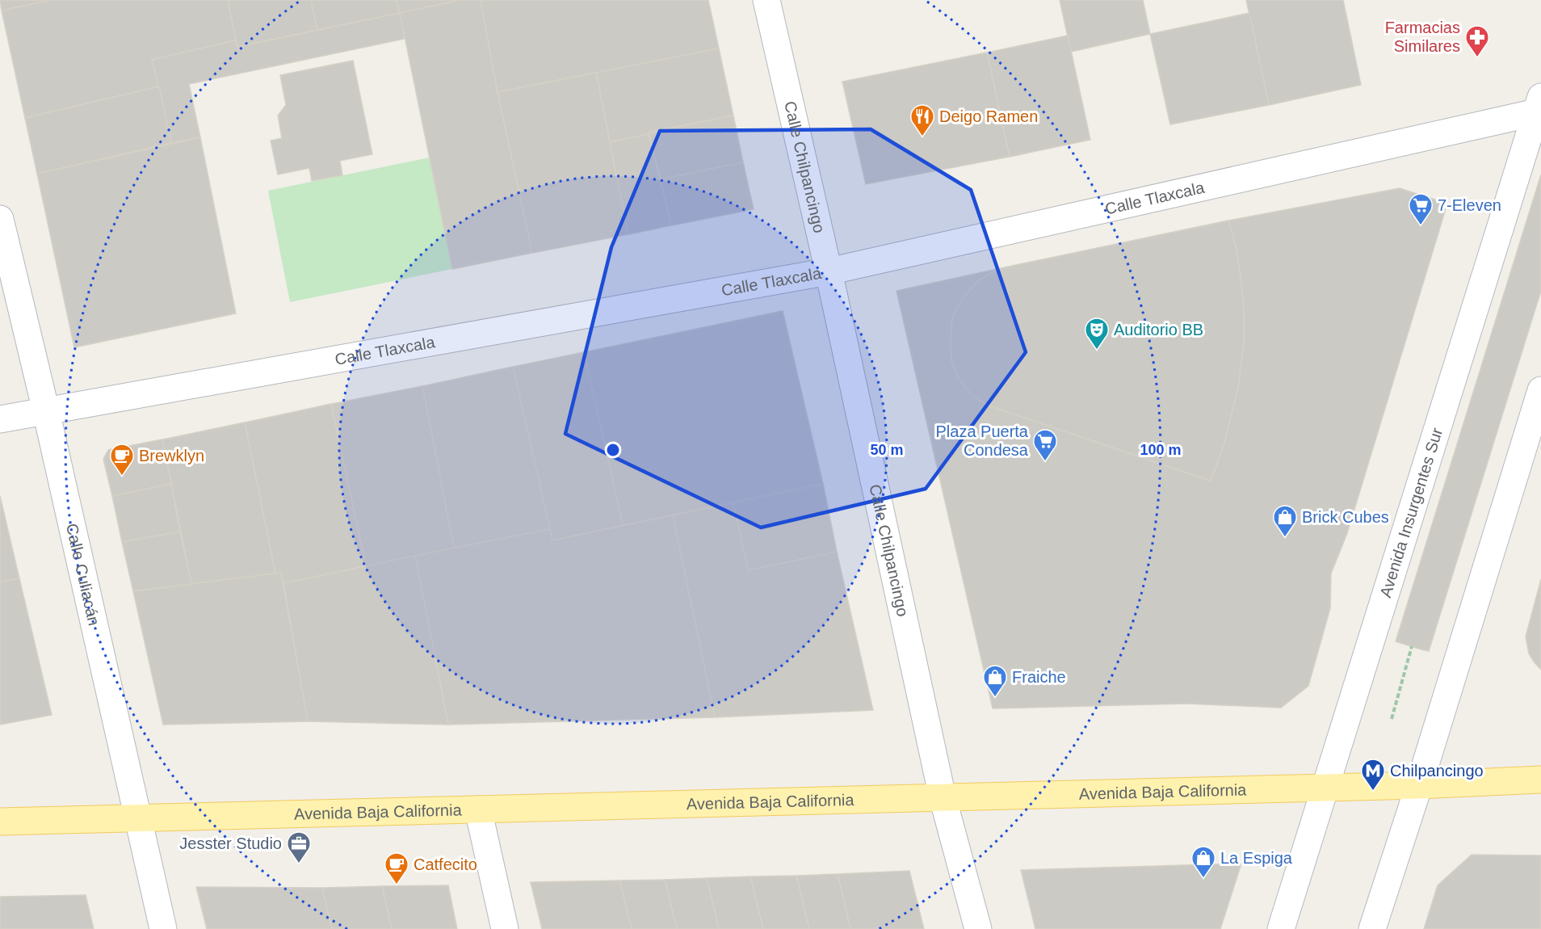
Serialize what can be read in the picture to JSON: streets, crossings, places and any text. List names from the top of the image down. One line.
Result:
{"streets":{"main road":["Avenida Baja California"],"street":["Calle Chilpancingo","Calle Tlaxcala","Avenida Insurgentes Sur","Calle Culiacán"]},"crossings":[["Calle Chilpancingo","Calle Tlaxcala"],["Calle Chilpancingo","Avenida Baja California"],["Calle Tlaxcala","Avenida Insurgentes Sur"],["Calle Tlaxcala","Calle Culiacán"],["Avenida Insurgentes Sur","Avenida Baja California"],["Calle Culiacán","Avenida Baja California"]],"places":{"pharmacy":["Farmacias Similares"],"restaurant":["Deigo Ramen"],"supermarket":["7-Eleven","Plaza Puerta Condesa"],"theatre":["Auditorio BB"],"cafe":["Brewklyn","Catfecito"],"shop":["Brick Cubes","Fraiche","La Espiga"],"metro station":["Chilpancingo"],"office":["Jesster Studio"]},"rings":["50 m","100 m"]}
